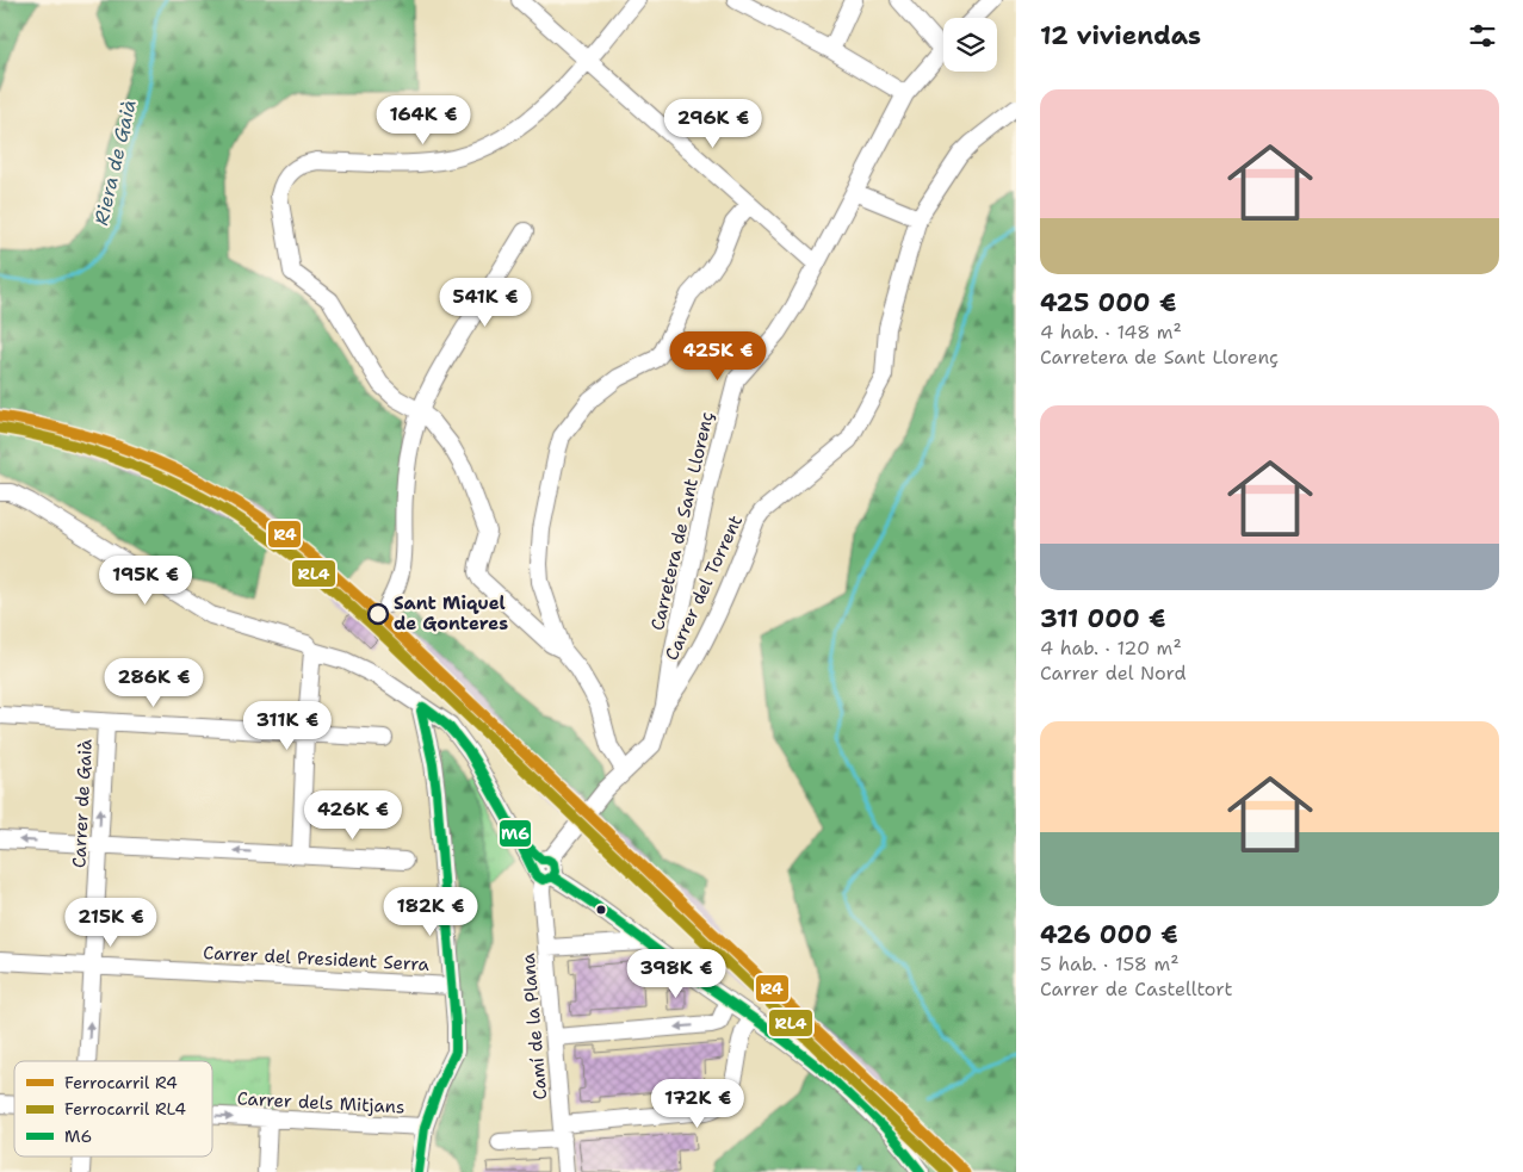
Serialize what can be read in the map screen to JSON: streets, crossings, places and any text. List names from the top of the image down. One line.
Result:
{"streets":{"street":["Carretera de Sant Llorenç","Carrer del Torrent","Carrer de Gaià","Carrer del President Serra","Camí de la Plana","Carrer dels Mitjans"]},"crossings":[["Carretera de Sant Llorenç","Carrer del Torrent"],["Carretera de Sant Llorenç","Camí de la Plana"],["Carrer de Gaià","Carrer del President Serra"]],"one_way":["Carrer de Gaià"],"water":["Riera de Gaià"],"places":["Sant Miquel de Gonteres"],"lines":["rail line R4","rail line RL4","transit line M6"],"legend":["Ferrocarril R4","Ferrocarril RL4","M6"],"page":{"heading":"12 viviendas","list":[{"name":"425 000 €","note":"4 hab. · 148 m² · Carretera de Sant Llorenç"},{"name":"311 000 €","note":"4 hab. · 120 m² · Carrer del Nord"},{"name":"426 000 €","note":"5 hab. · 158 m² · Carrer de Castelltort"}],"price":["164K €","296K €","541K €","425K €","195K €","286K €","311K €","426K €","182K €","215K €","398K €","172K €"]}}
